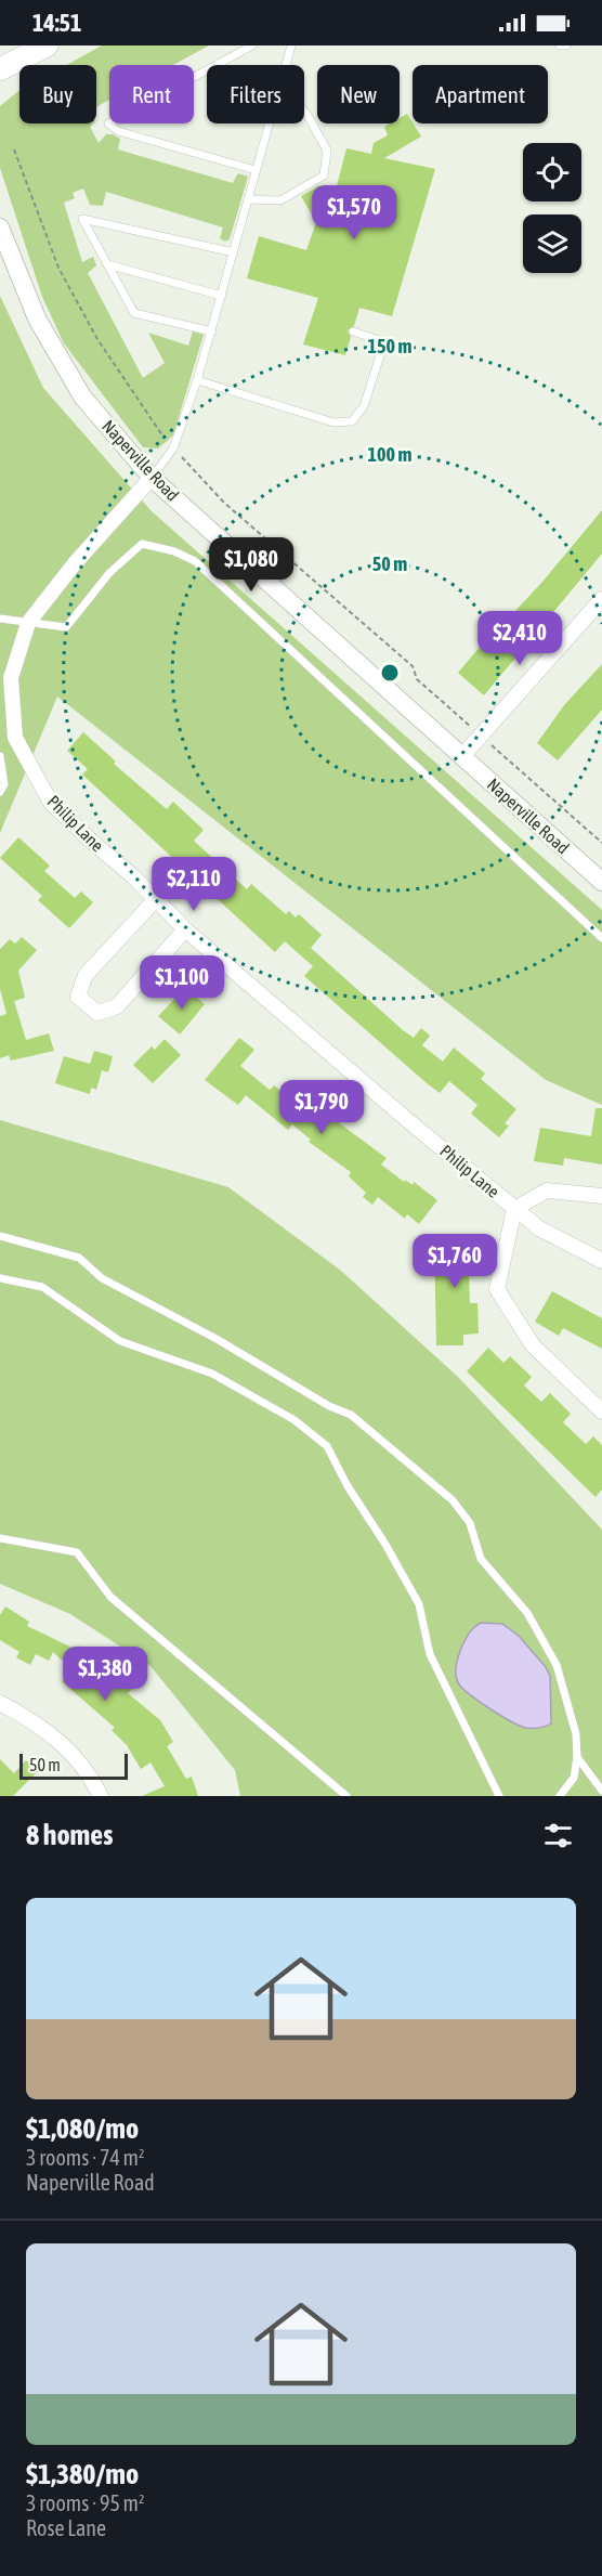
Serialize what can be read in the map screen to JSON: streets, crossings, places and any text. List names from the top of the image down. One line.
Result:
{"streets":{"street":["Naperville Road","Philip Lane"]},"crossings":[["Naperville Road","Philip Lane"]],"scale_bar":"50 m","page":{"status":"14:51","chip":["Buy","Rent","Filters","New","Apartment"],"price":["$1,570","$1,080","$2,410","$2,110","$1,100","$1,790","$1,760","$1,380"],"scale":"50 m","heading":"8 homes","list":[{"name":"$1,080/mo","note":"3 rooms · 74 m² · Naperville Road"},{"name":"$1,380/mo","note":"3 rooms · 95 m² · Rose Lane"}]},"rings":["150 m","100 m","50 m"]}
